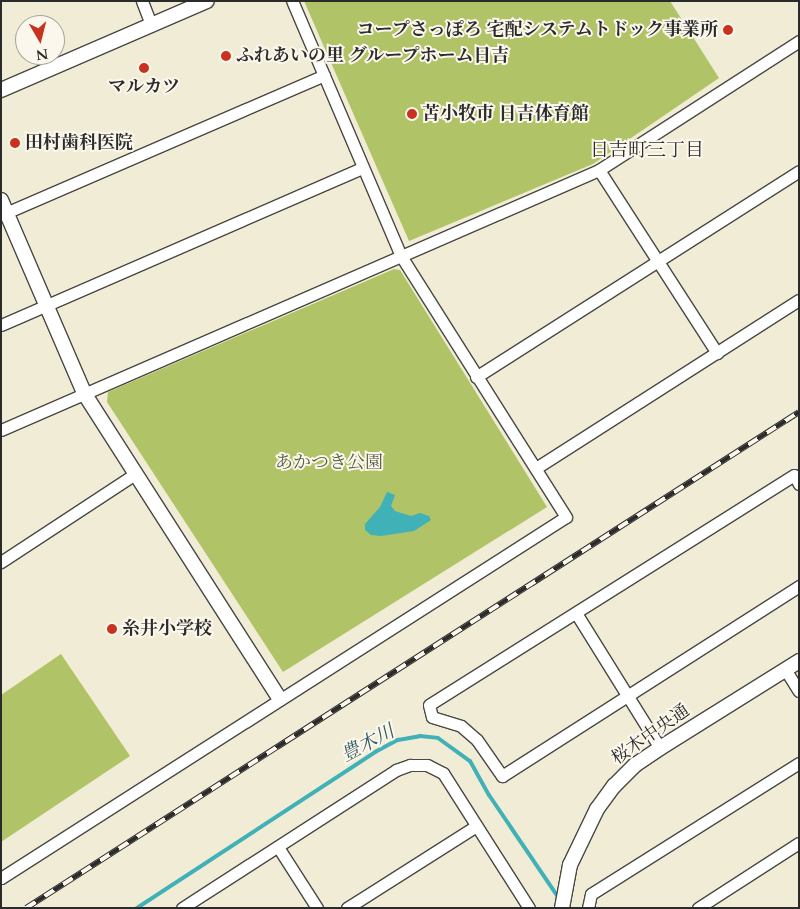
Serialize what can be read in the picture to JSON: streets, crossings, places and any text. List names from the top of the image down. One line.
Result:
{"streets":{"street":["桜木中央通"]},"districts":["日吉町三丁目"],"water":["豊木川"],"parks":["あかつき公園"],"places":["コープさっぽろ 宅配システムトドック事業所","ふれあいの里 グループホーム日吉","マルカツ","苫小牧市 日吉体育館","田村歯科医院","糸井小学校"],"north":"bottom"}
